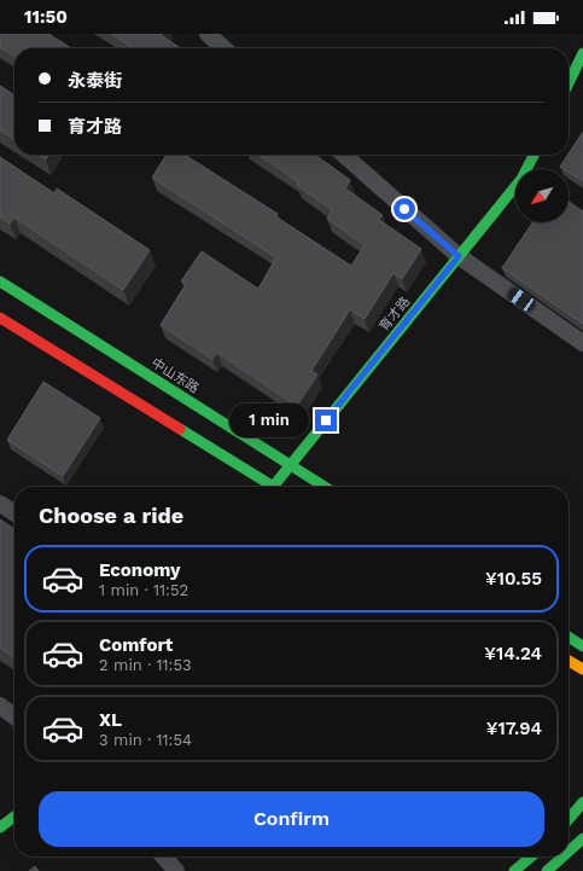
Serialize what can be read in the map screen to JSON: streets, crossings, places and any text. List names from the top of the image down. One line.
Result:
{"streets":{"main road":["育才路","中山东路"]},"crossings":[["育才路","中山东路"]],"north":"bottom left","page":{"status":"11:50","banner":["永泰街","育才路"],"bubble":"1 min","heading":"Choose a ride","list":[{"name":"Economy","note":"1 min · 11:52","value":"¥10.55"},{"name":"Comfort","note":"2 min · 11:53","value":"¥14.24"},{"name":"XL","note":"3 min · 11:54","value":"¥17.94"}],"buttons":"Confirm"}}
